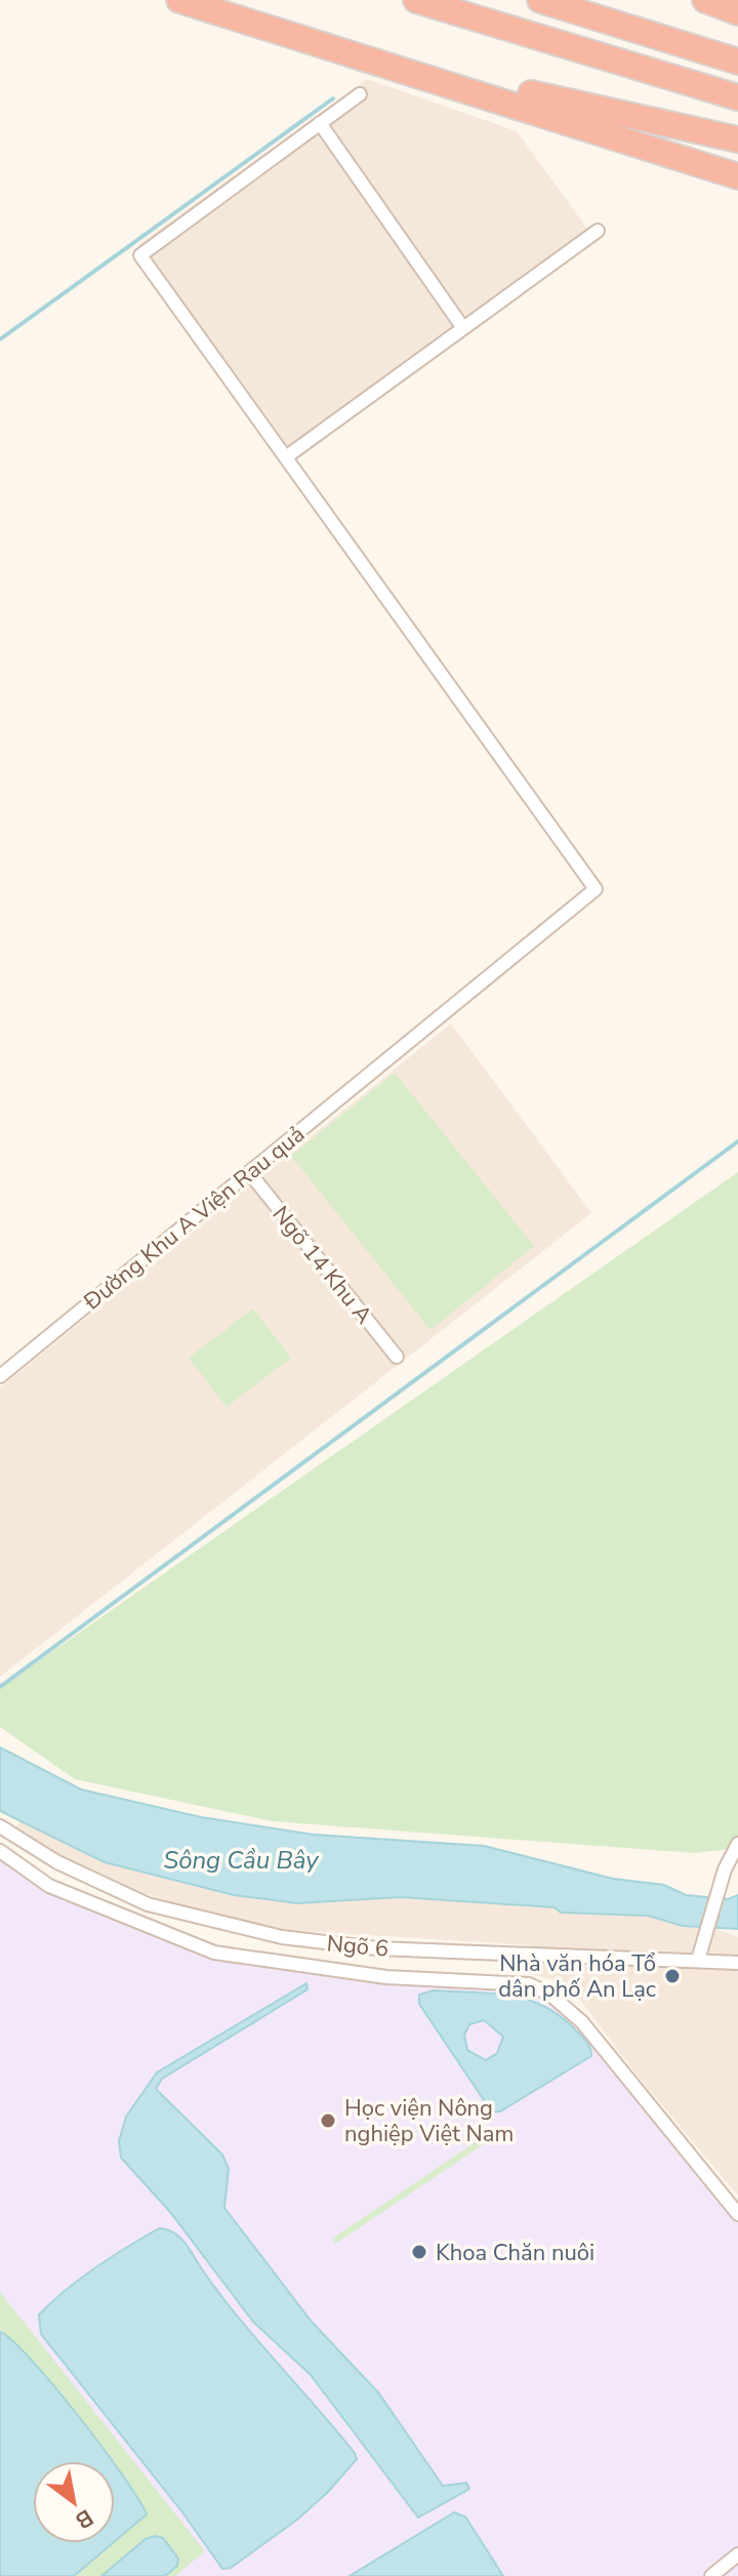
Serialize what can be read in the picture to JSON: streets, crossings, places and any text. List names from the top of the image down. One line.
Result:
{"streets":{"street":["Đường Khu A Viện Rau quả","Ngõ 14 Khu A","Ngõ 6"]},"crossings":[["Đường Khu A Viện Rau quả","Ngõ 14 Khu A"]],"water":["Sông Cầu Bây"],"places":["Nhà văn hóa Tổ dân phố An Lạc","Học viện Nông nghiệp Việt Nam","Khoa Chăn nuôi"],"north":"bottom right"}
